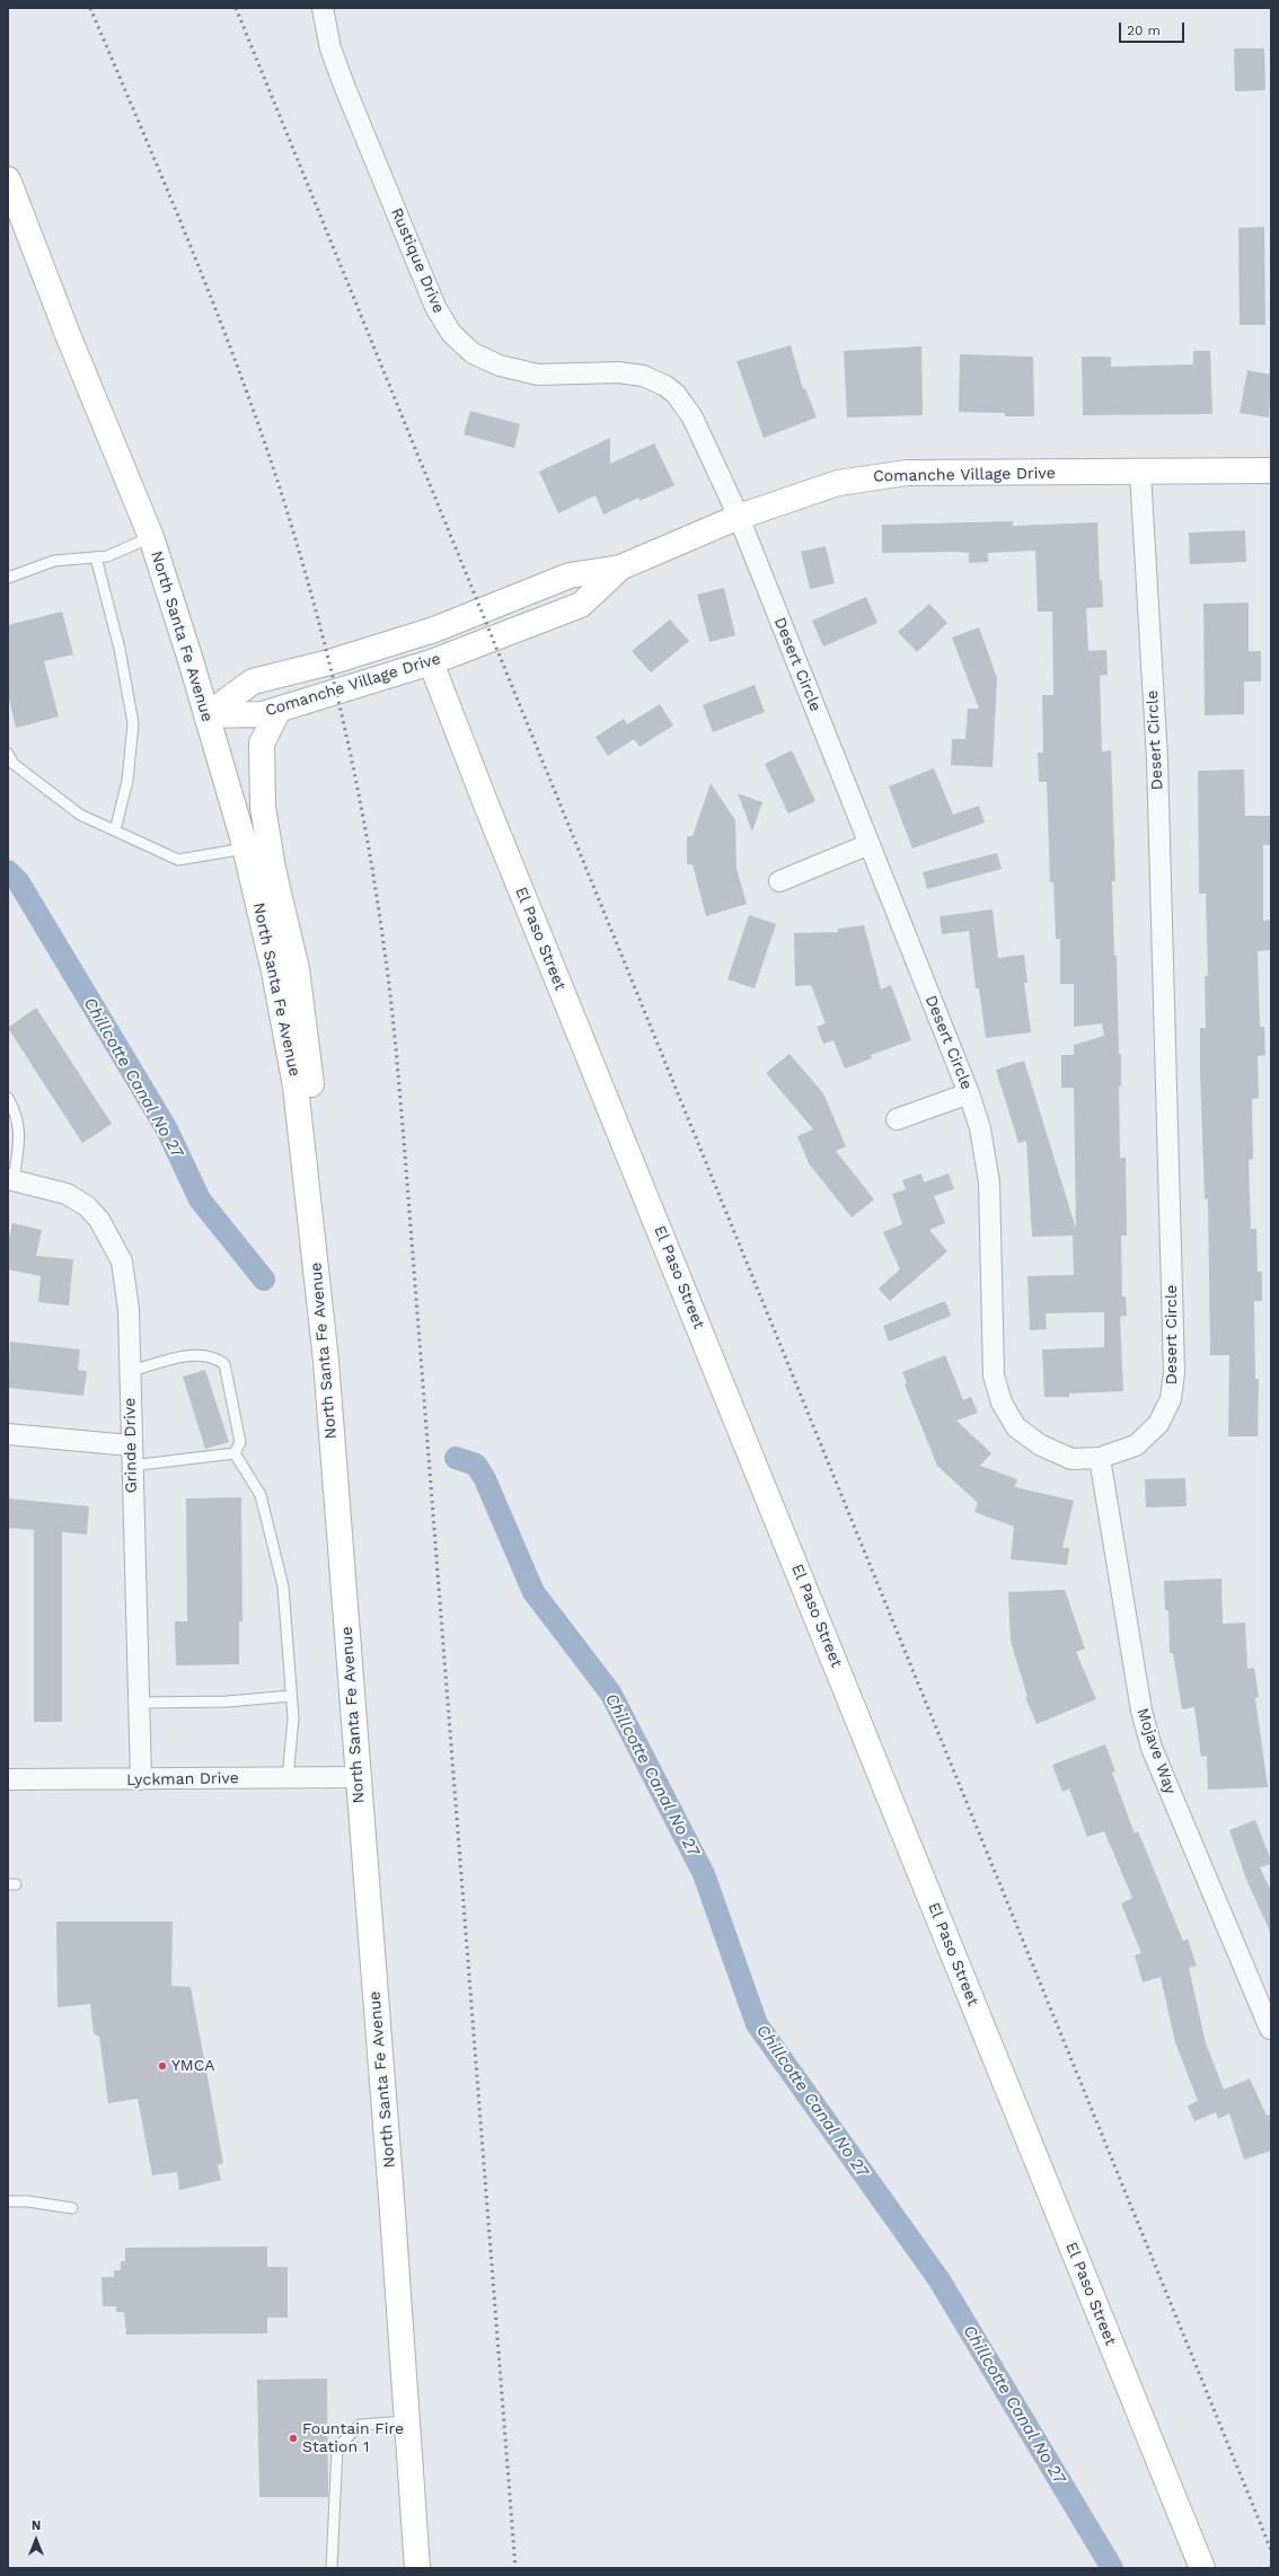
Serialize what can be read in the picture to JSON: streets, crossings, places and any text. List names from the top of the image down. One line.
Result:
{"streets":{"main road":["Comanche Village Drive","North Santa Fe Avenue","El Paso Street"],"street":["Rustique Drive","Desert Circle","Grinde Drive","Mojave Way","Lyckman Drive"]},"crossings":[["Rustique Drive","Comanche Village Drive"],["Rustique Drive","Desert Circle"],["Comanche Village Drive","North Santa Fe Avenue"],["Comanche Village Drive","Desert Circle"],["Comanche Village Drive","El Paso Street"],["North Santa Fe Avenue","Lyckman Drive"],["Desert Circle","Mojave Way"],["Grinde Drive","Lyckman Drive"]],"water":["Chillcotte Canal No 27"],"places":["YMCA","Fountain Fire Station 1"],"scale_bar":"20 m","north":"top"}
